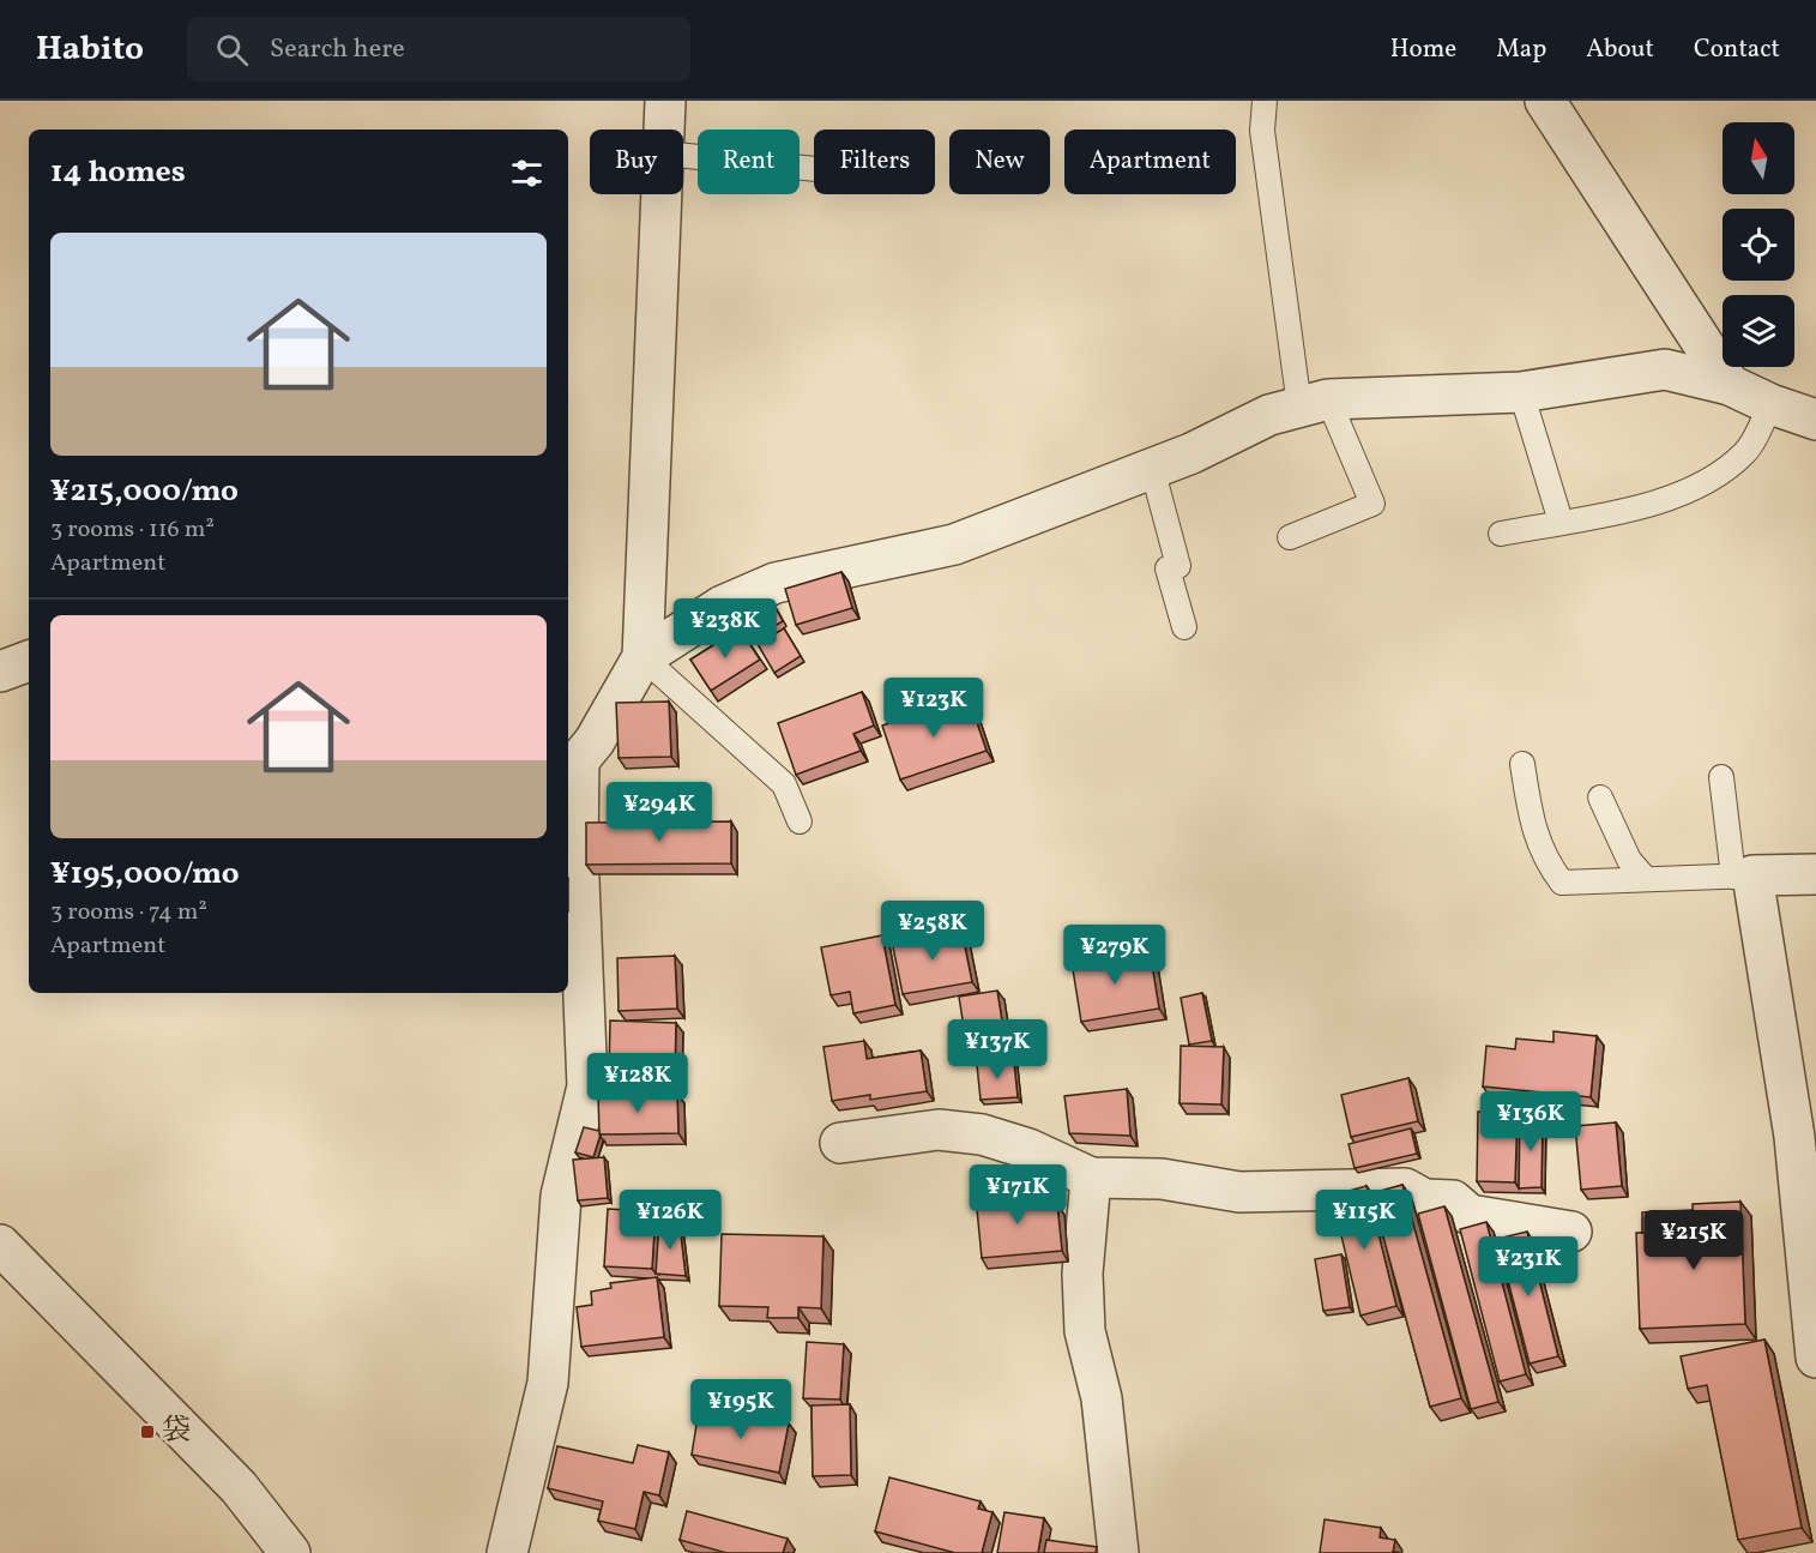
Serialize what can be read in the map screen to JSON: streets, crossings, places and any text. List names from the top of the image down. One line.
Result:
{"places":{"transit":["袋"]},"north":"top","page":{"header":"Habito","search":"Search here","nav":["Home","Map","About","Contact"],"chip":["Buy","Rent","Filters","New","Apartment"],"heading":"14 homes","list":[{"name":"¥215,000/mo","note":"3 rooms · 116 m² · Apartment"},{"name":"¥195,000/mo","note":"3 rooms · 74 m² · Apartment"}],"price":["¥238K","¥123K","¥294K","¥258K","¥279K","¥137K","¥128K","¥136K","¥171K","¥126K","¥115K","¥215K","¥231K","¥195K"]}}
